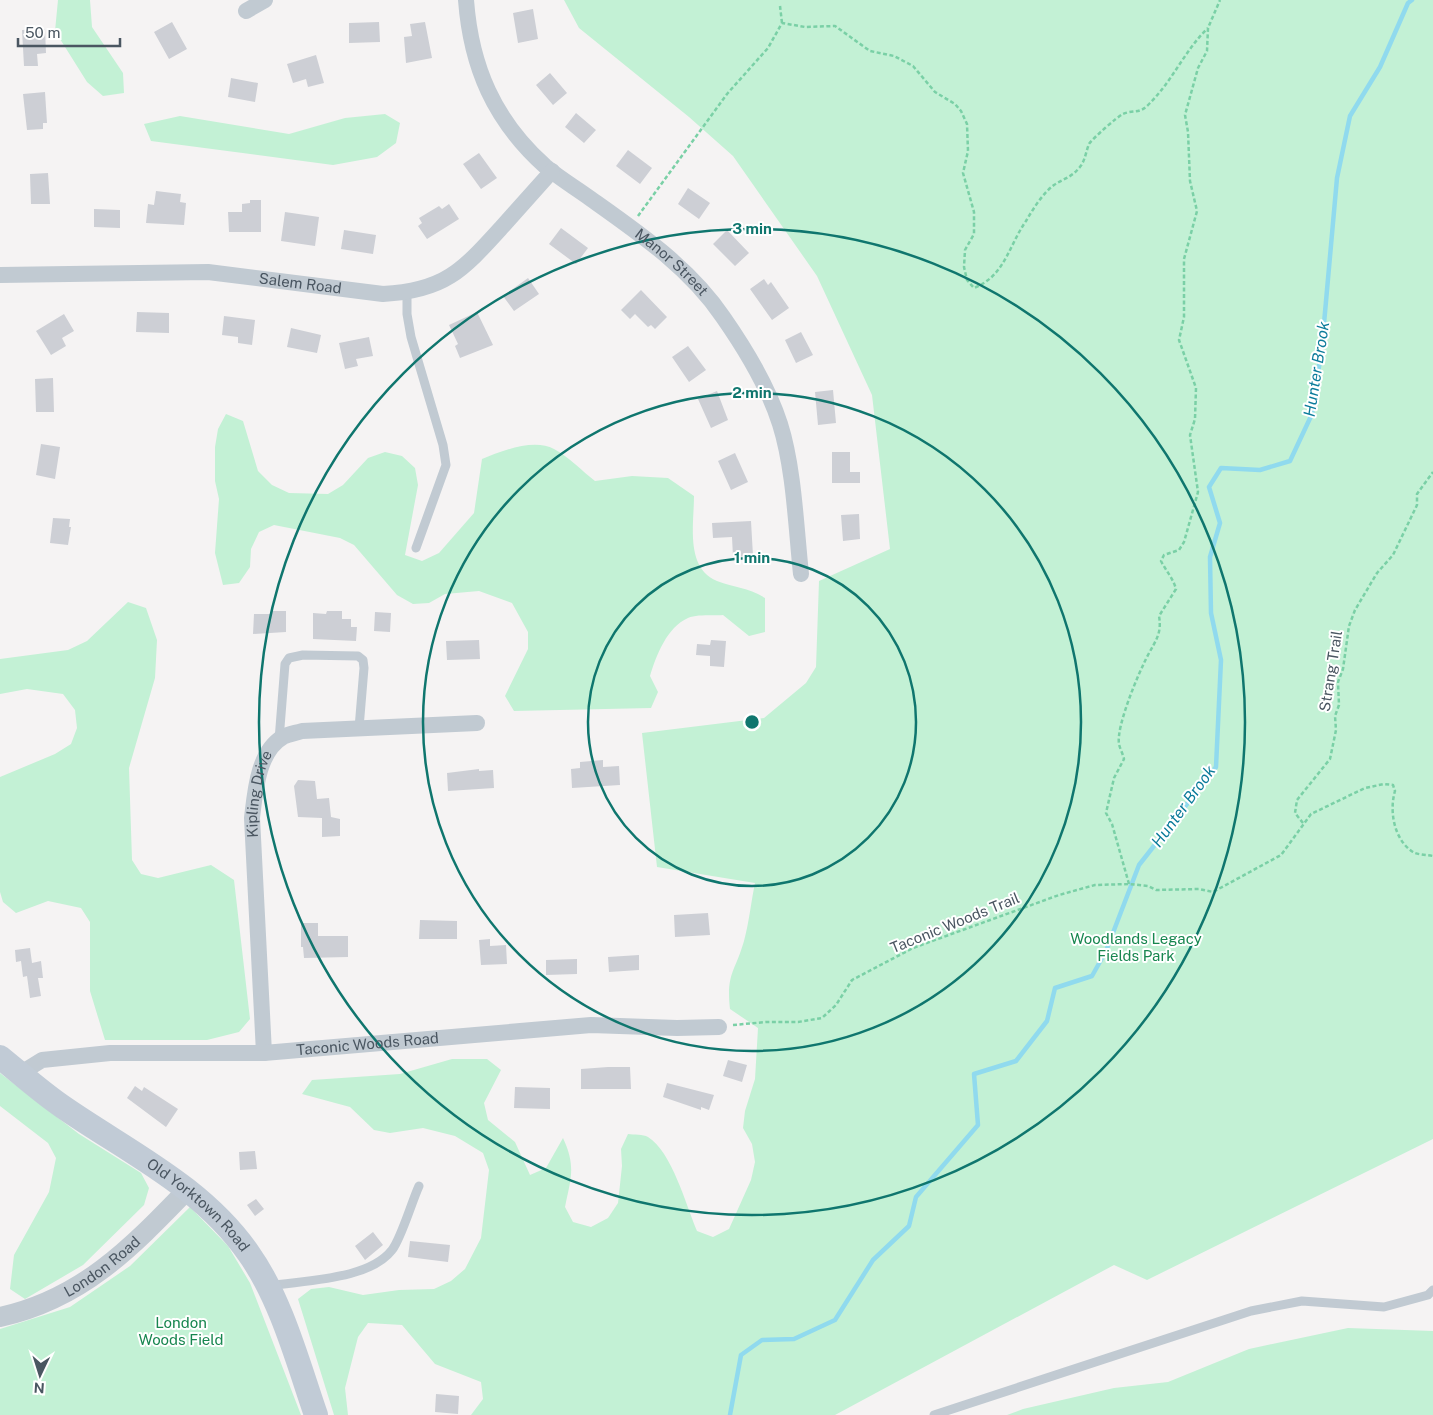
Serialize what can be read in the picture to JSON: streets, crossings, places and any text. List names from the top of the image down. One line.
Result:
{"streets":{"main road":["Old Yorktown Road"],"street":["Manor Street","Salem Road","Kipling Drive","Taconic Woods Road","London Road"],"path":["Strang Trail","Taconic Woods Trail"]},"crossings":[["Manor Street","Salem Road"],["Strang Trail","Taconic Woods Trail"],["Kipling Drive","Taconic Woods Road"],["Taconic Woods Trail","Taconic Woods Road"],["Taconic Woods Road","Old Yorktown Road"],["Old Yorktown Road","London Road"]],"water":["Hunter Brook"],"parks":["Woodlands Legacy Fields Park","London Woods Field"],"scale_bar":"50 m","north":"bottom","rings":["3 min","2 min","1 min"]}
